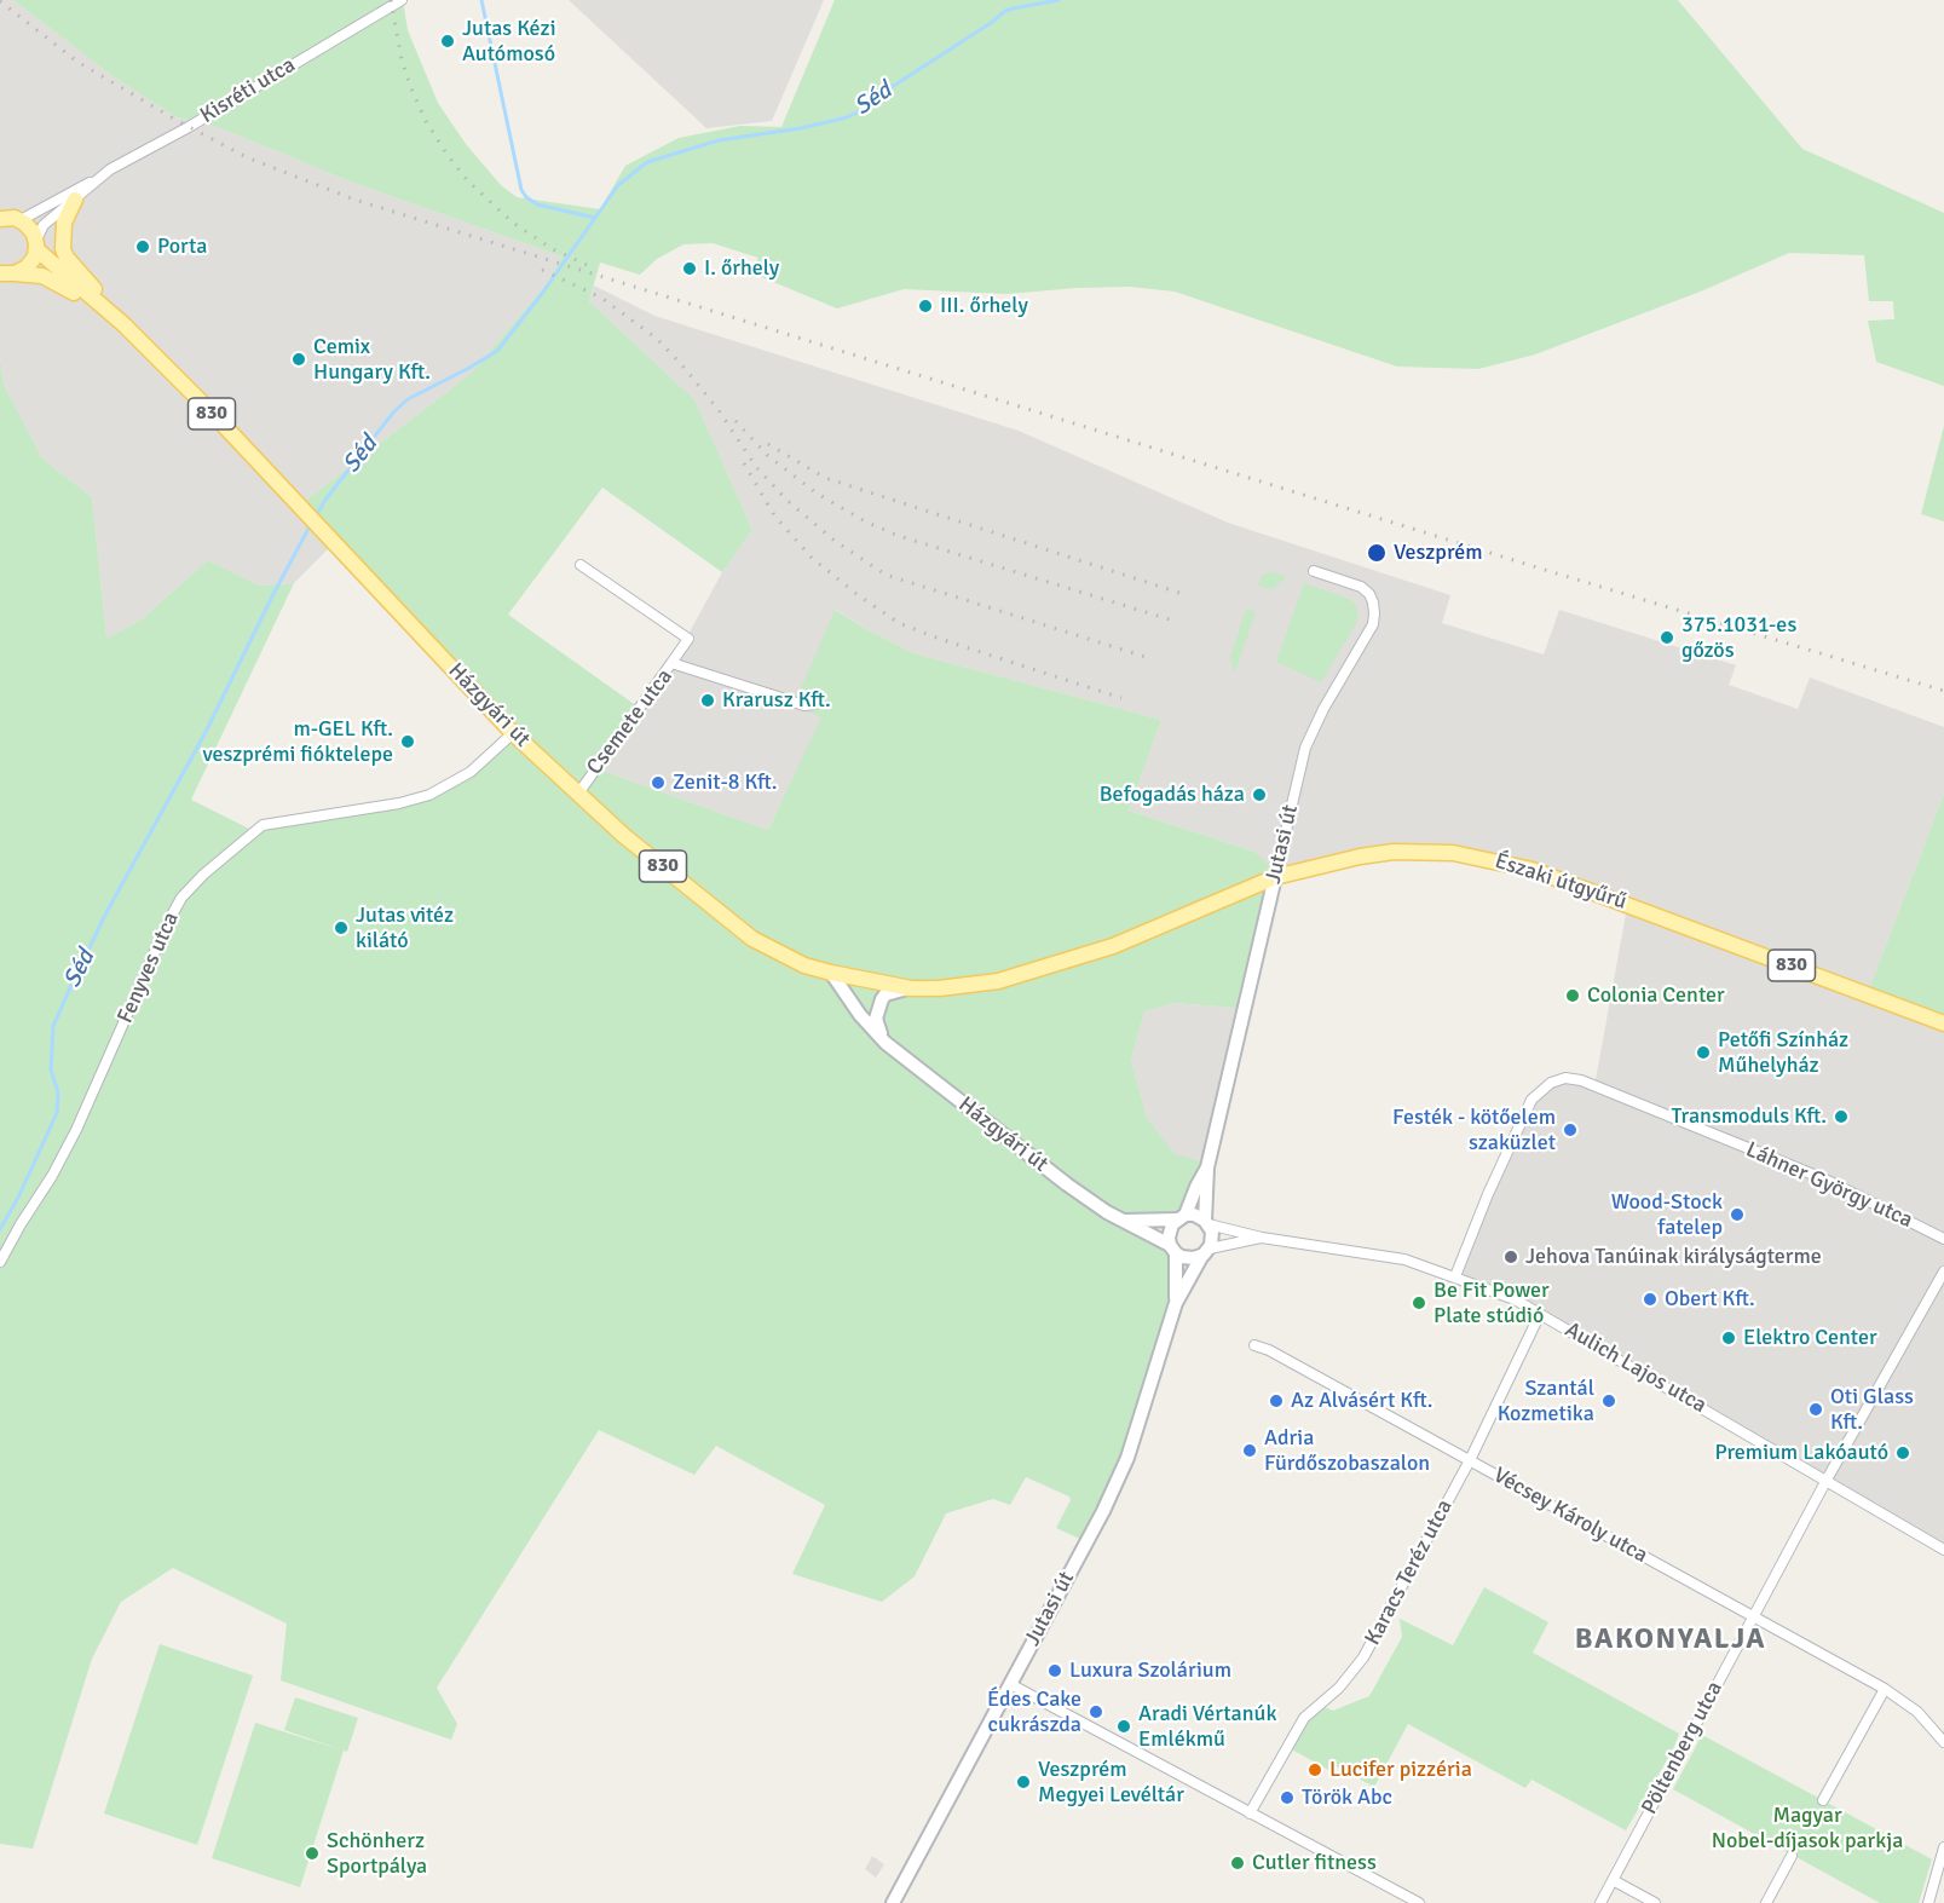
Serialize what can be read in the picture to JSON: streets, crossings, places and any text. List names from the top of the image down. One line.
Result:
{"streets":{"main road":["830","Házgyári út","Északi útgyűrű"],"street":["Kisréti utca","Csemete utca","Jutasi út","Fenyves utca","Láhner György utca","Aulich Lajos utca","Vécsey Károly utca","Karacs Teréz utca","Pöltenberg utca"]},"crossings":[["Kisréti utca","830"],["Kisréti utca","Házgyári út"],["830","Házgyári út"],["Házgyári út","Csemete utca"],["Házgyári út","Jutasi út"],["Házgyári út","Északi útgyűrű"],["Házgyári út","Fenyves utca"],["Házgyári út","Aulich Lajos utca"],["Jutasi út","Északi útgyűrű"],["Jutasi út","Aulich Lajos utca"],["Láhner György utca","Aulich Lajos utca"],["Aulich Lajos utca","Karacs Teréz utca"],["Aulich Lajos utca","Pöltenberg utca"],["Vécsey Károly utca","Karacs Teréz utca"],["Vécsey Károly utca","Pöltenberg utca"]],"districts":["BAKONYALJA"],"water":["Séd"],"parks":["Magyar Nobel-díjasok parkja"],"places":["Jutas Kézi Autómosó","Porta","I. őrhely","III. őrhely","Cemix Hungary Kft.","Veszprém","375.1031-es gőzös","Krarusz Kft.","m-GEL Kft. veszprémi fióktelepe","Zenit-8 Kft.","Befogadás háza","Jutas vitéz kilátó","Colonia Center","Petőfi Színház Műhelyház","Transmoduls Kft.","Festék - kötőelem szaküzlet","Wood-Stock fatelep","Jehova Tanúinak királyságterme","Obert Kft.","Be Fit Power Plate stúdió","Elektro Center","Az Alvásért Kft.","Szantál Kozmetika","Oti Glass Kft.","Adria Fürdőszobaszalon","Premium Lakóautó","Luxura Szolárium","Édes Cake cukrászda","Aradi Vértanúk Emlékmű","Lucifer pizzéria","Veszprém Megyei Levéltár","Török Abc","Schönherz Sportpálya","Cutler fitness"]}
